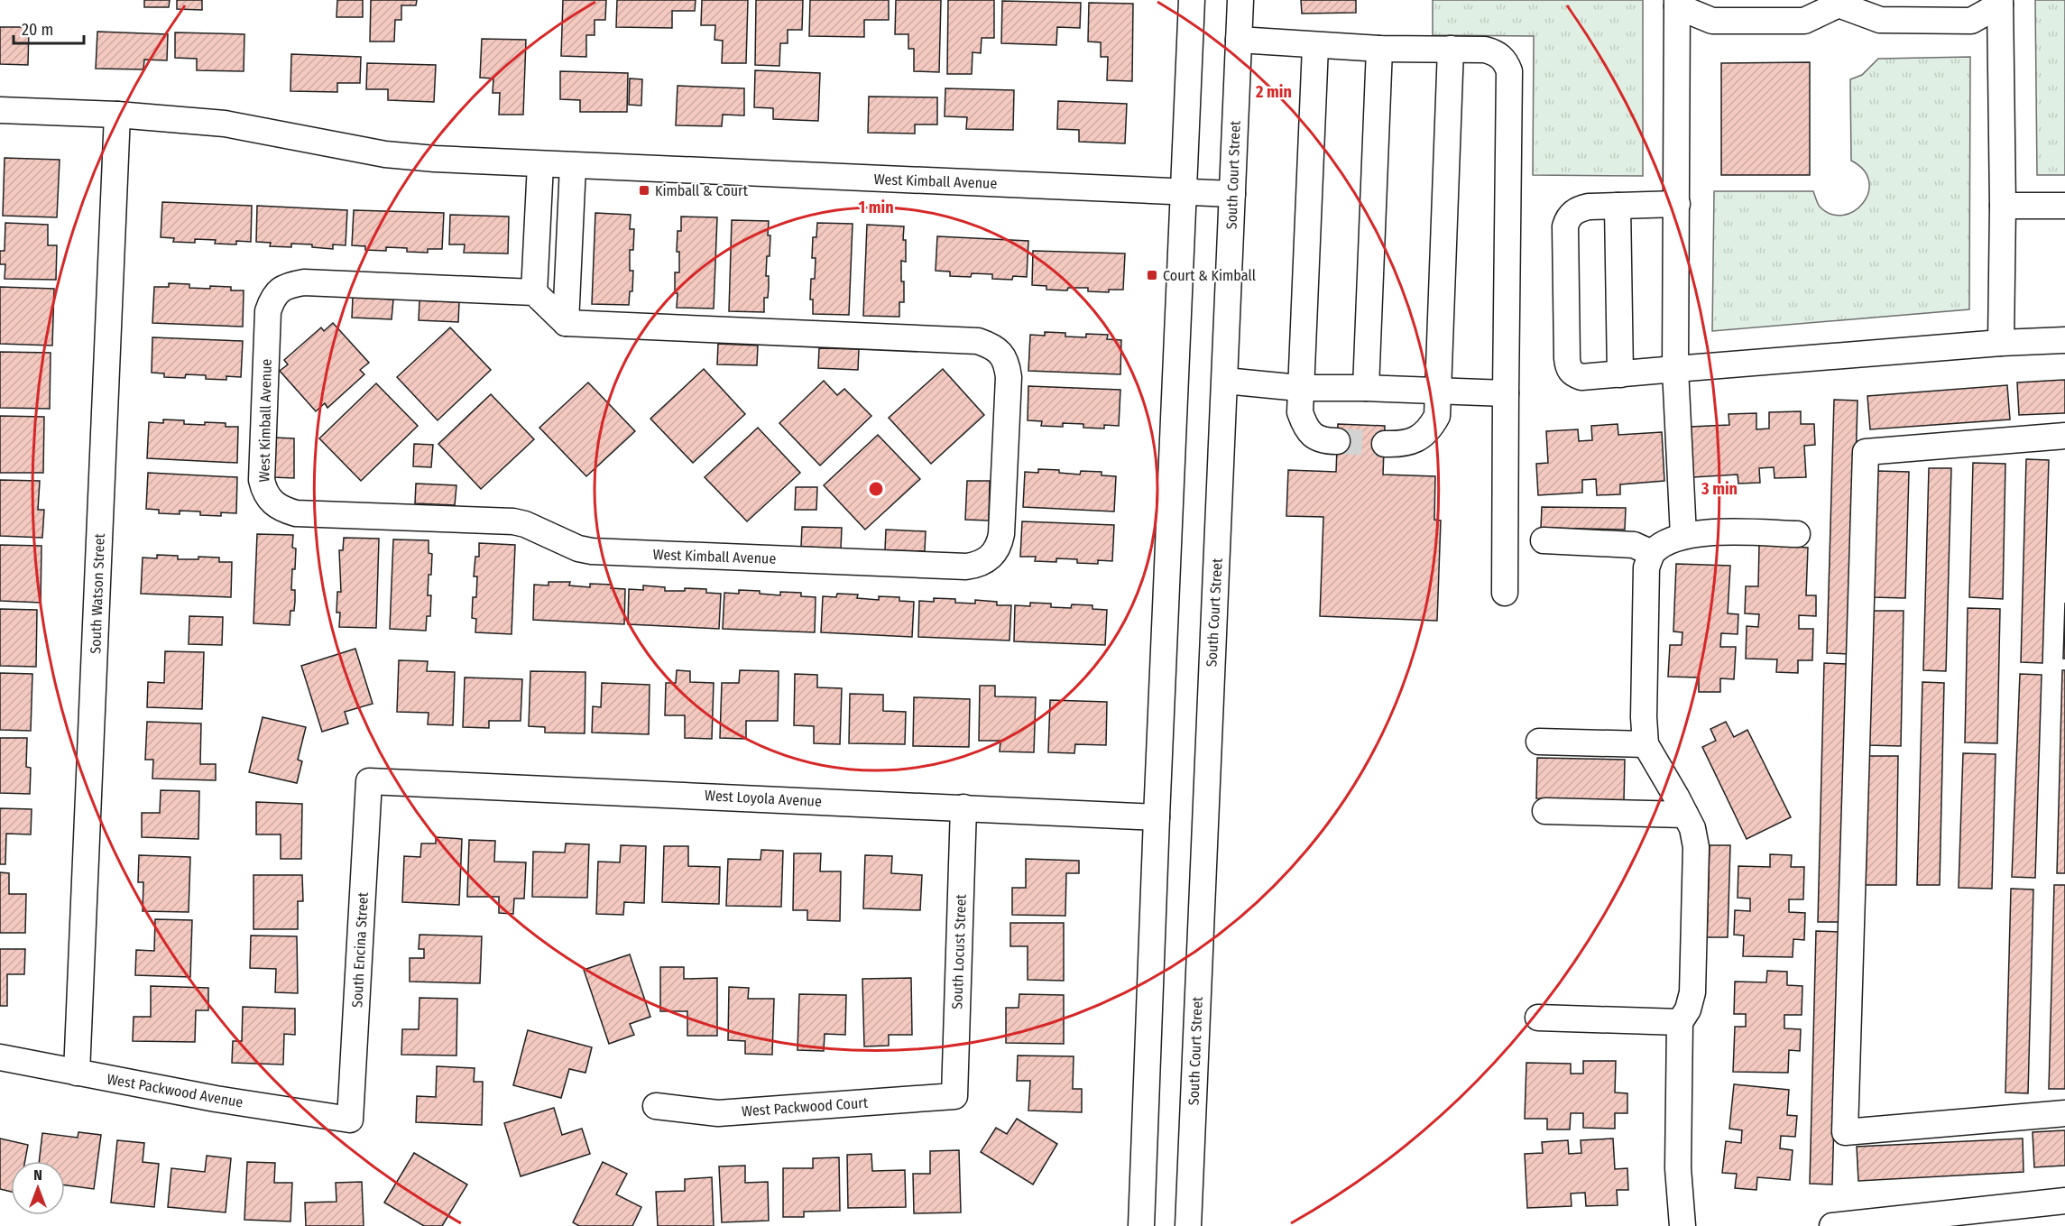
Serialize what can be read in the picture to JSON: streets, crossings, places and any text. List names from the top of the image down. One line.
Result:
{"streets":{"street":["South Court Street","West Kimball Avenue","South Watson Street","West Loyola Avenue","South Encina Street","South Locust Street","West Packwood Avenue","West Packwood Court"]},"crossings":[["South Court Street","West Kimball Avenue"],["West Kimball Avenue","South Watson Street"],["South Watson Street","West Packwood Avenue"],["West Loyola Avenue","South Encina Street"],["West Loyola Avenue","South Locust Street"],["South Encina Street","West Packwood Avenue"],["South Locust Street","West Packwood Court"]],"places":{"transit":["Kimball & Court","Court & Kimball"]},"scale_bar":"20 m","north":"top","rings":["2 min","1 min","3 min"]}
